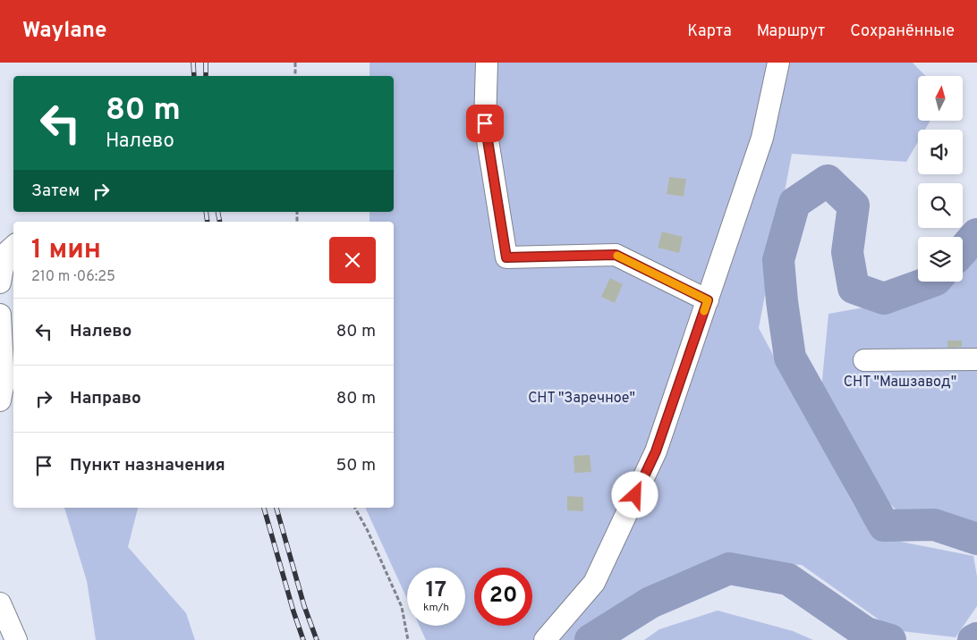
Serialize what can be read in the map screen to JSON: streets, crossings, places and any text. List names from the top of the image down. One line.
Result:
{"parks":["СНТ \"Машзавод\"","СНТ \"Заречное\""],"north":"top","page":{"header":"Waylane","nav":["Карта","Маршрут","Сохранённые"],"turn":["80 m","Налево"],"then":"Затем","heading":["1 мин","210 m · 06:25"],"list":[{"name":"Налево","value":"80 m"},{"name":"Направо","value":"80 m"},{"name":"Пункт назначения","value":"50 m"}],"speed":"17 km/h","limit":"20"}}
